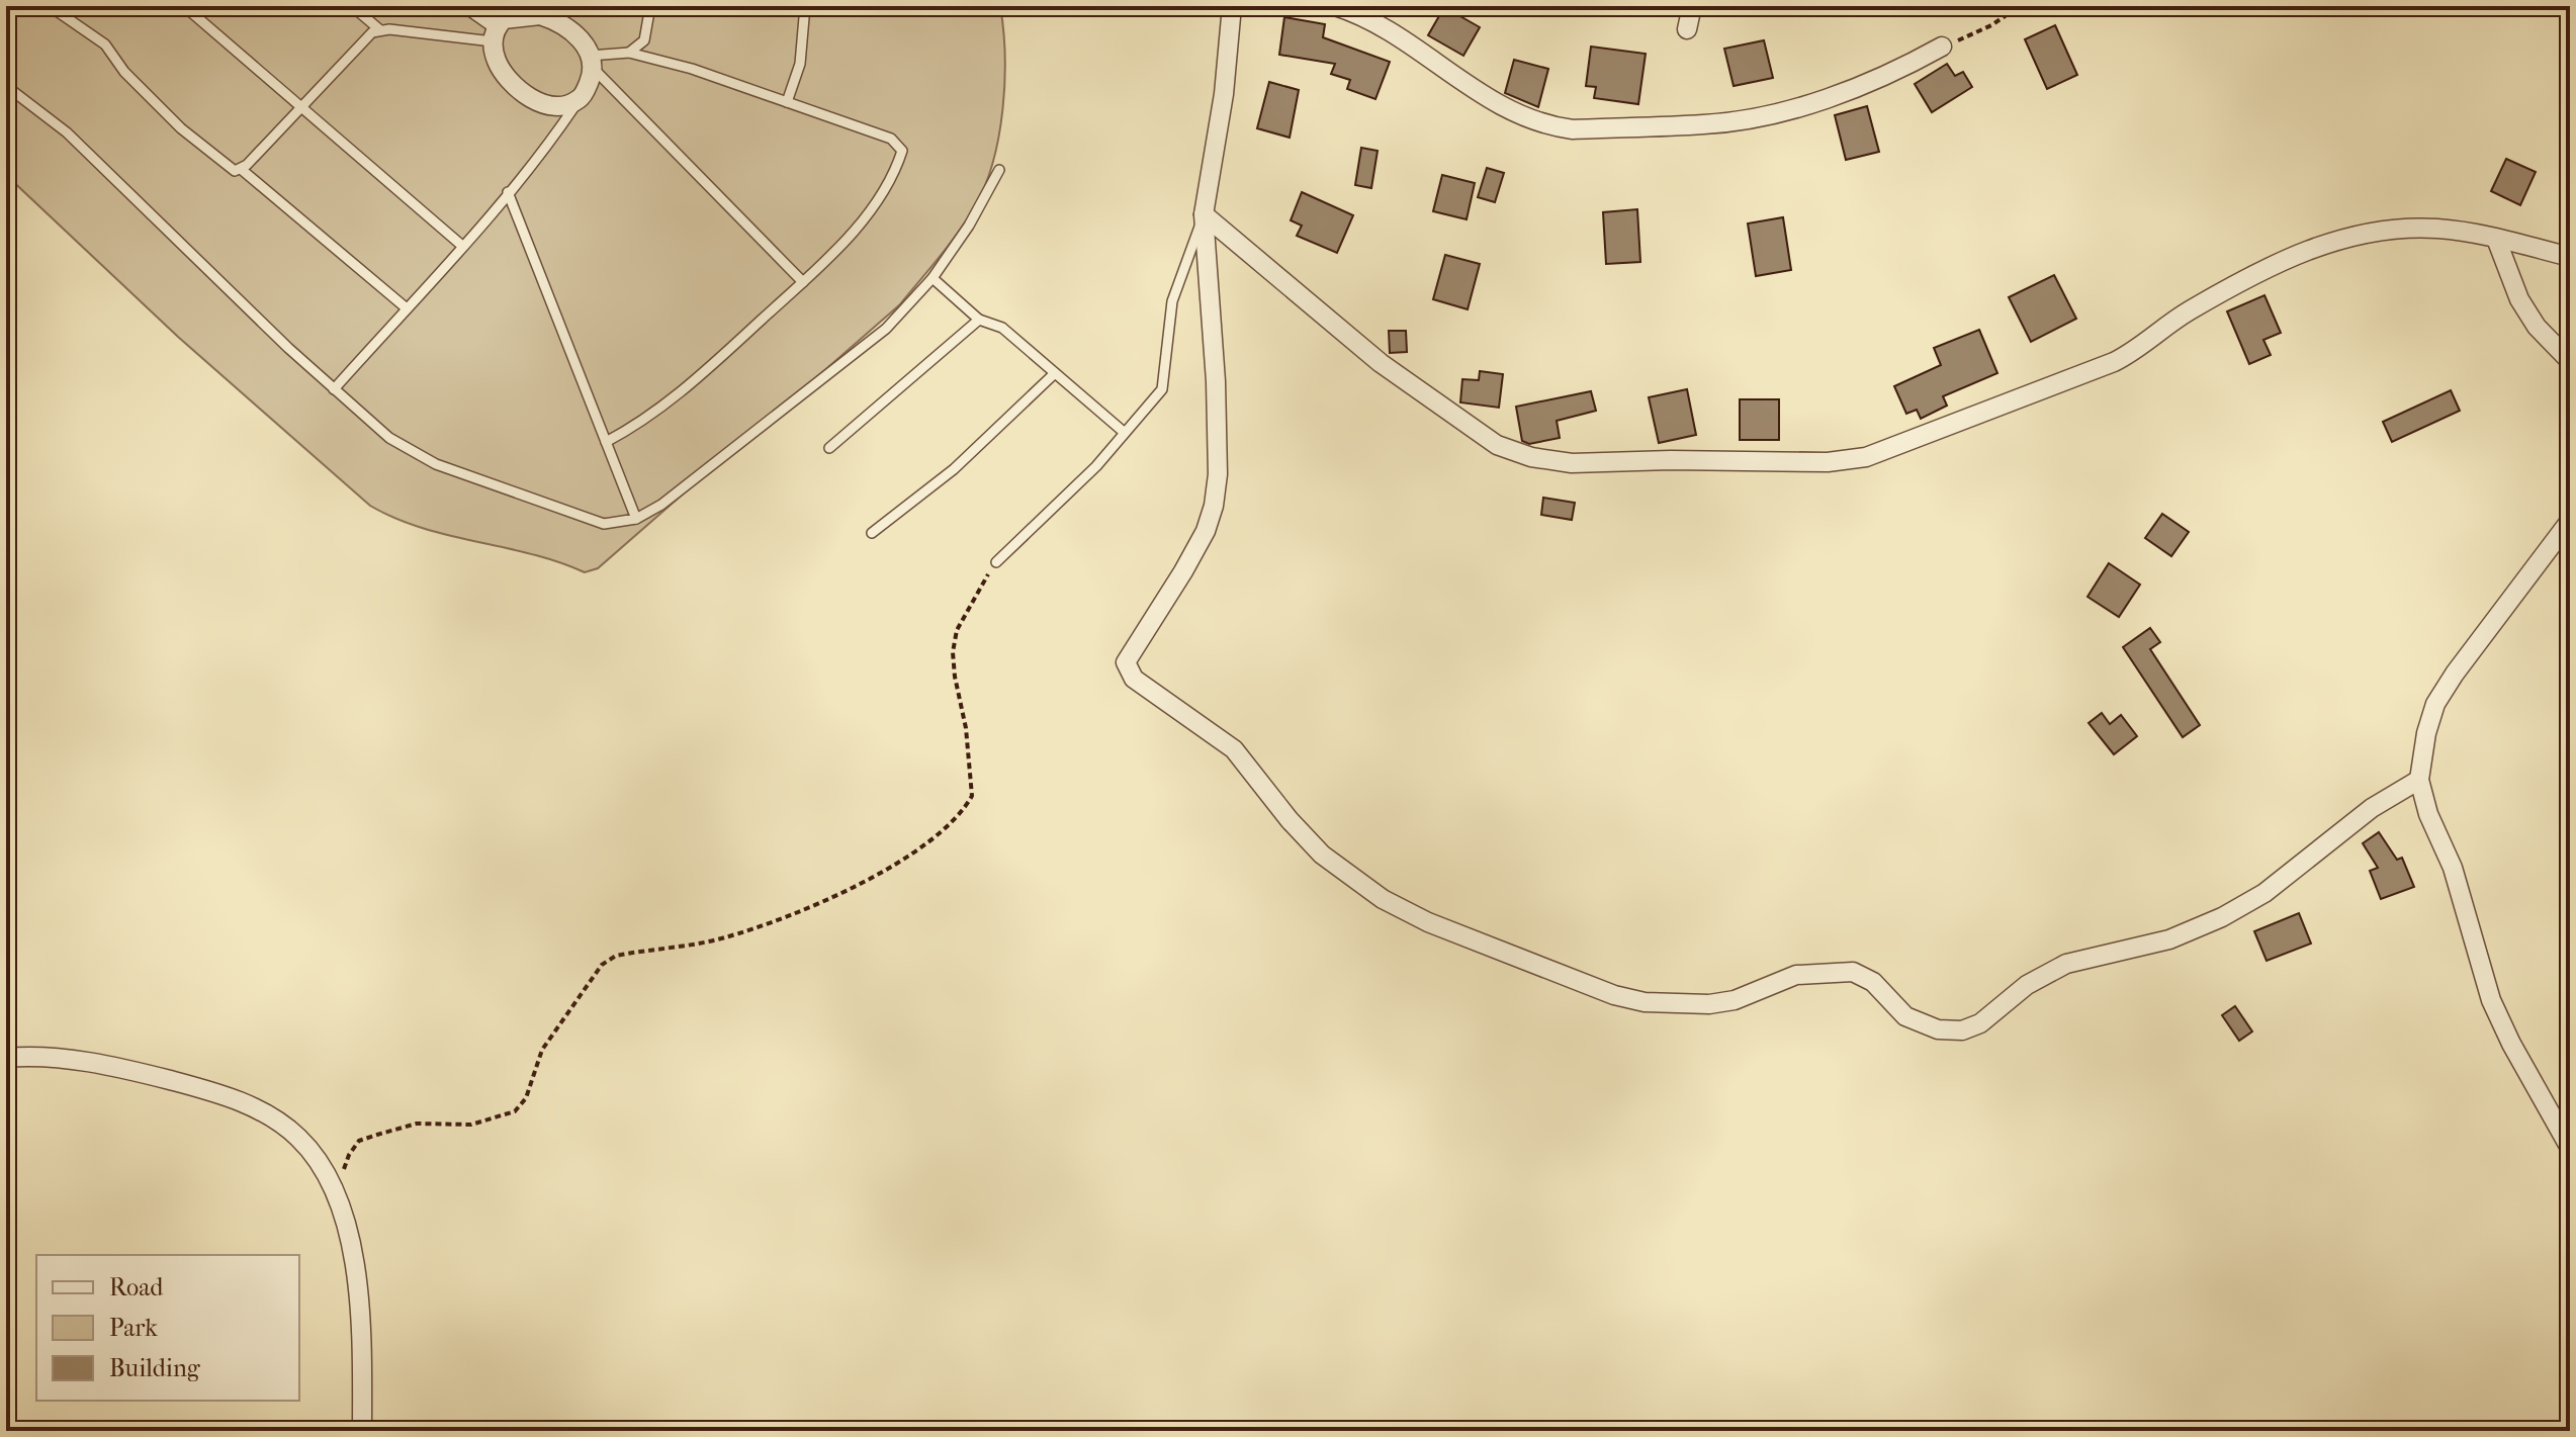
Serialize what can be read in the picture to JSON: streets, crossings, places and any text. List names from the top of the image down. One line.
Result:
{"legend":["Road","Park","Building"]}
